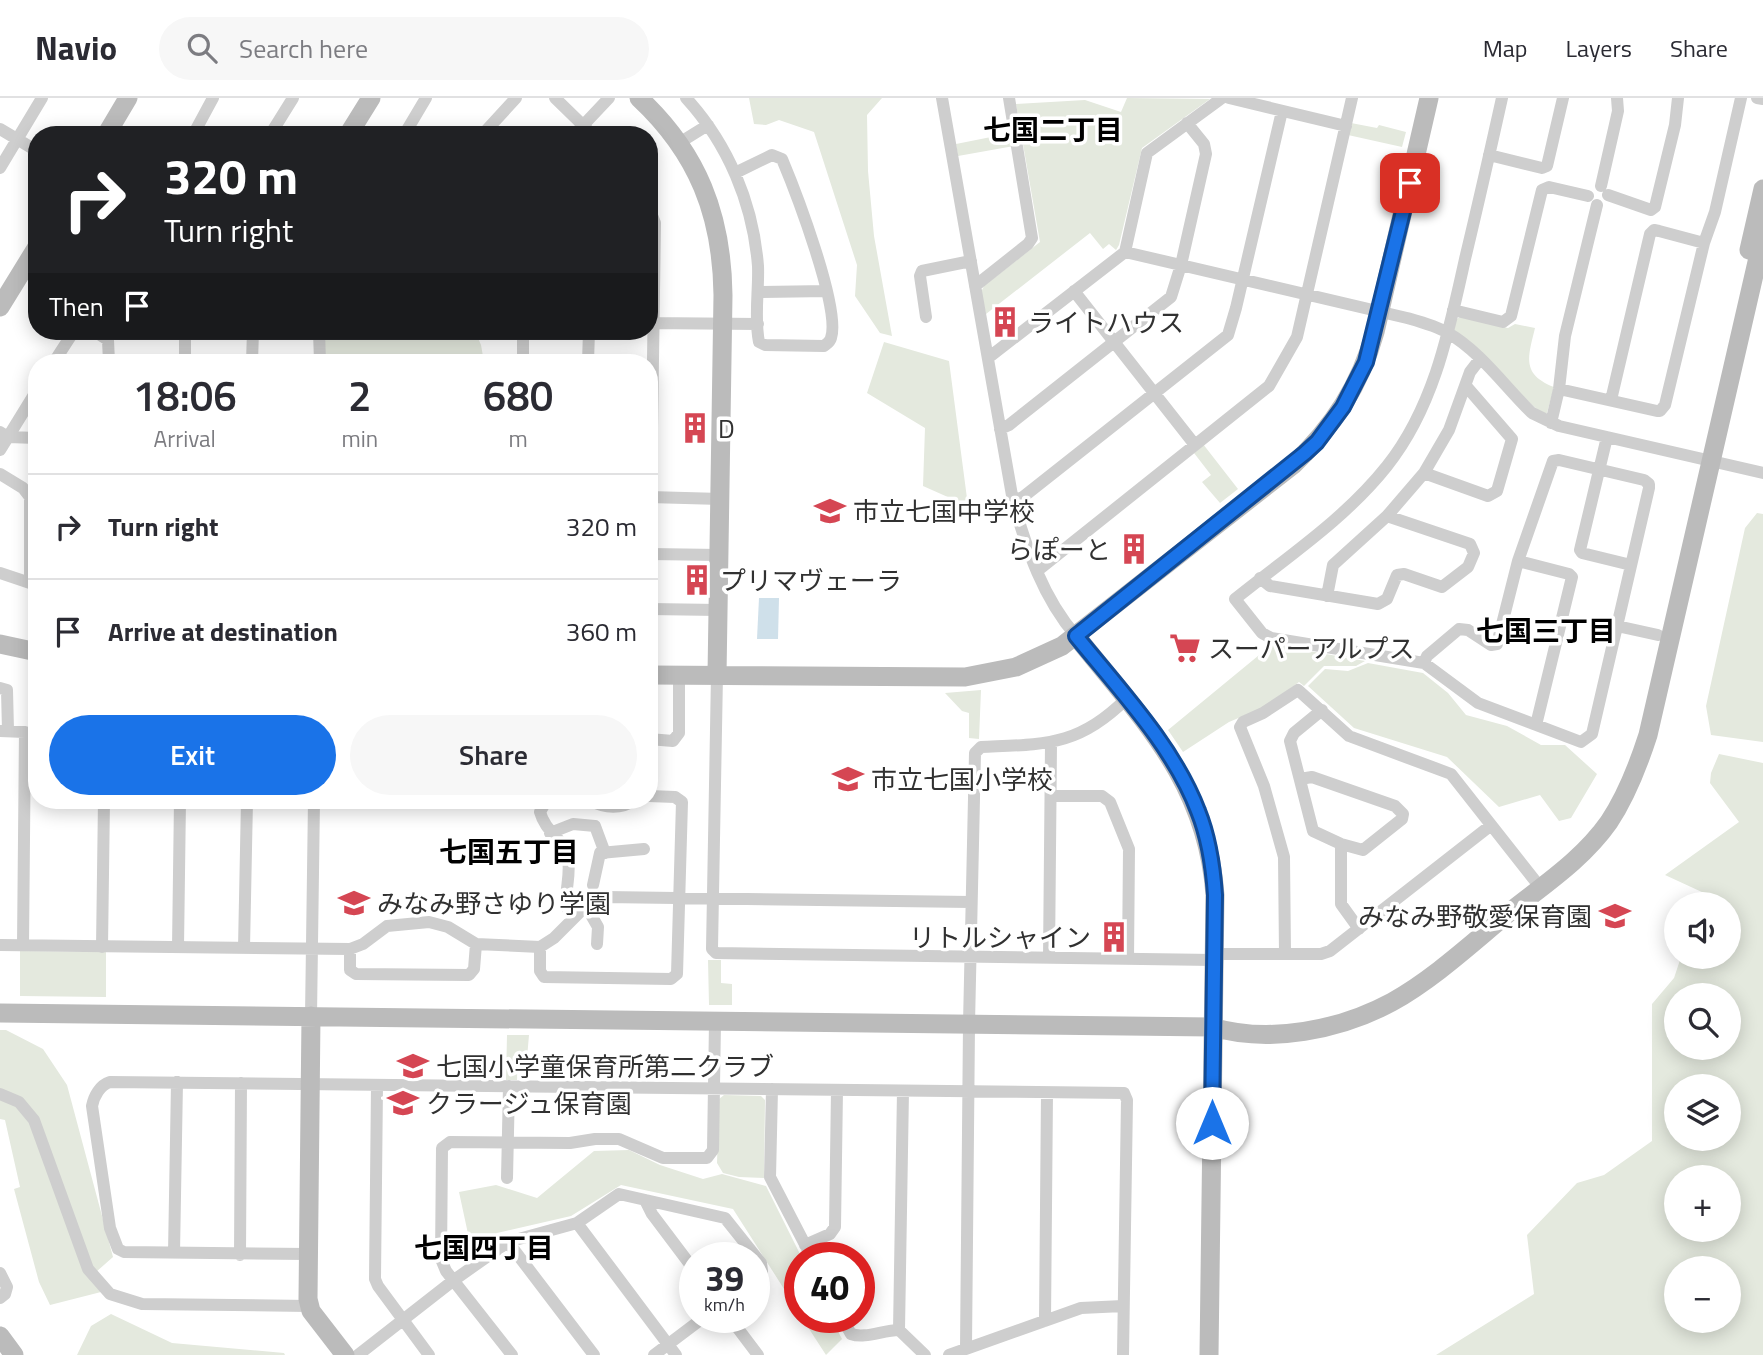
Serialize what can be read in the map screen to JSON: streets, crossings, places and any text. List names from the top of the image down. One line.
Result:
{"districts":["七国二丁目","七国三丁目","七国五丁目","七国四丁目"],"places":{"building":["ライトハウス","D","らぽーと","プリマヴェーラ","リトルシャイン"],"school or university":["市立七国中学校","市立七国小学校","みなみ野さゆり学園","みなみ野敬愛保育園","七国小学童保育所第二クラブ","クラージュ保育園"],"supermarket":["スーパーアルプス"]},"page":{"header":"Navio","search":"Search here","nav":["Map","Layers","Share"],"turn":["320 m","Turn right"],"then":"Then","eta":["18:06","Arrival","2","min","680","m"],"list":[{"name":"Turn right","value":"320 m"},{"name":"Arrive at destination","value":"360 m"}],"buttons":["Exit","Share"],"map_buttons":["+","−"],"speed":"39 km/h","limit":"40"}}
